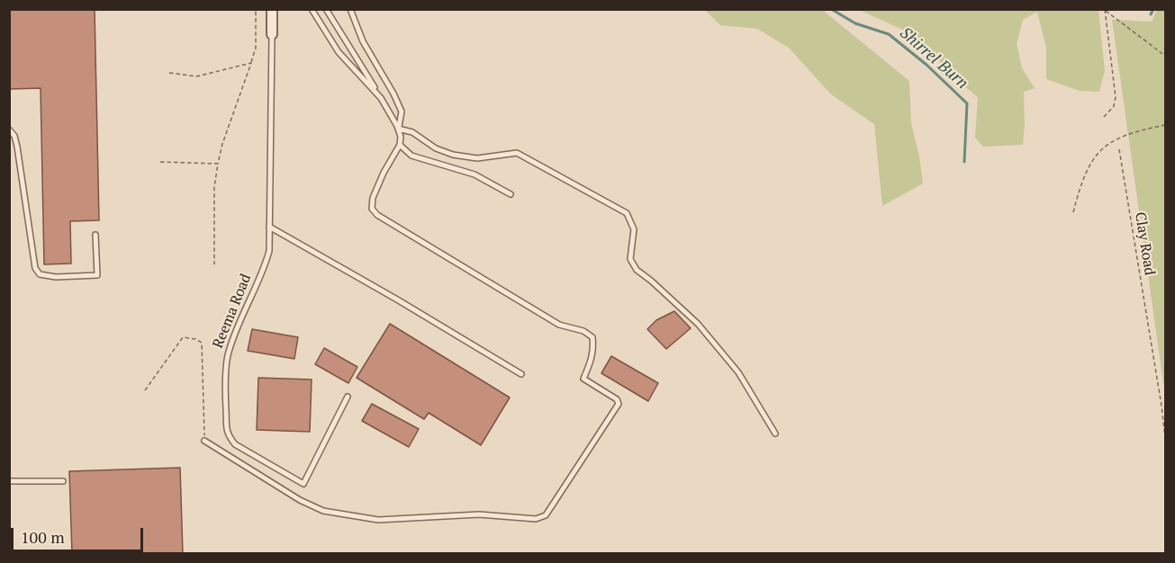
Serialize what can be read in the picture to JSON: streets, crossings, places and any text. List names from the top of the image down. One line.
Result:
{"streets":{"street":["Reema Road"],"path":["Clay Road"]},"water":["Shirrel Burn"],"scale_bar":"100 m"}
